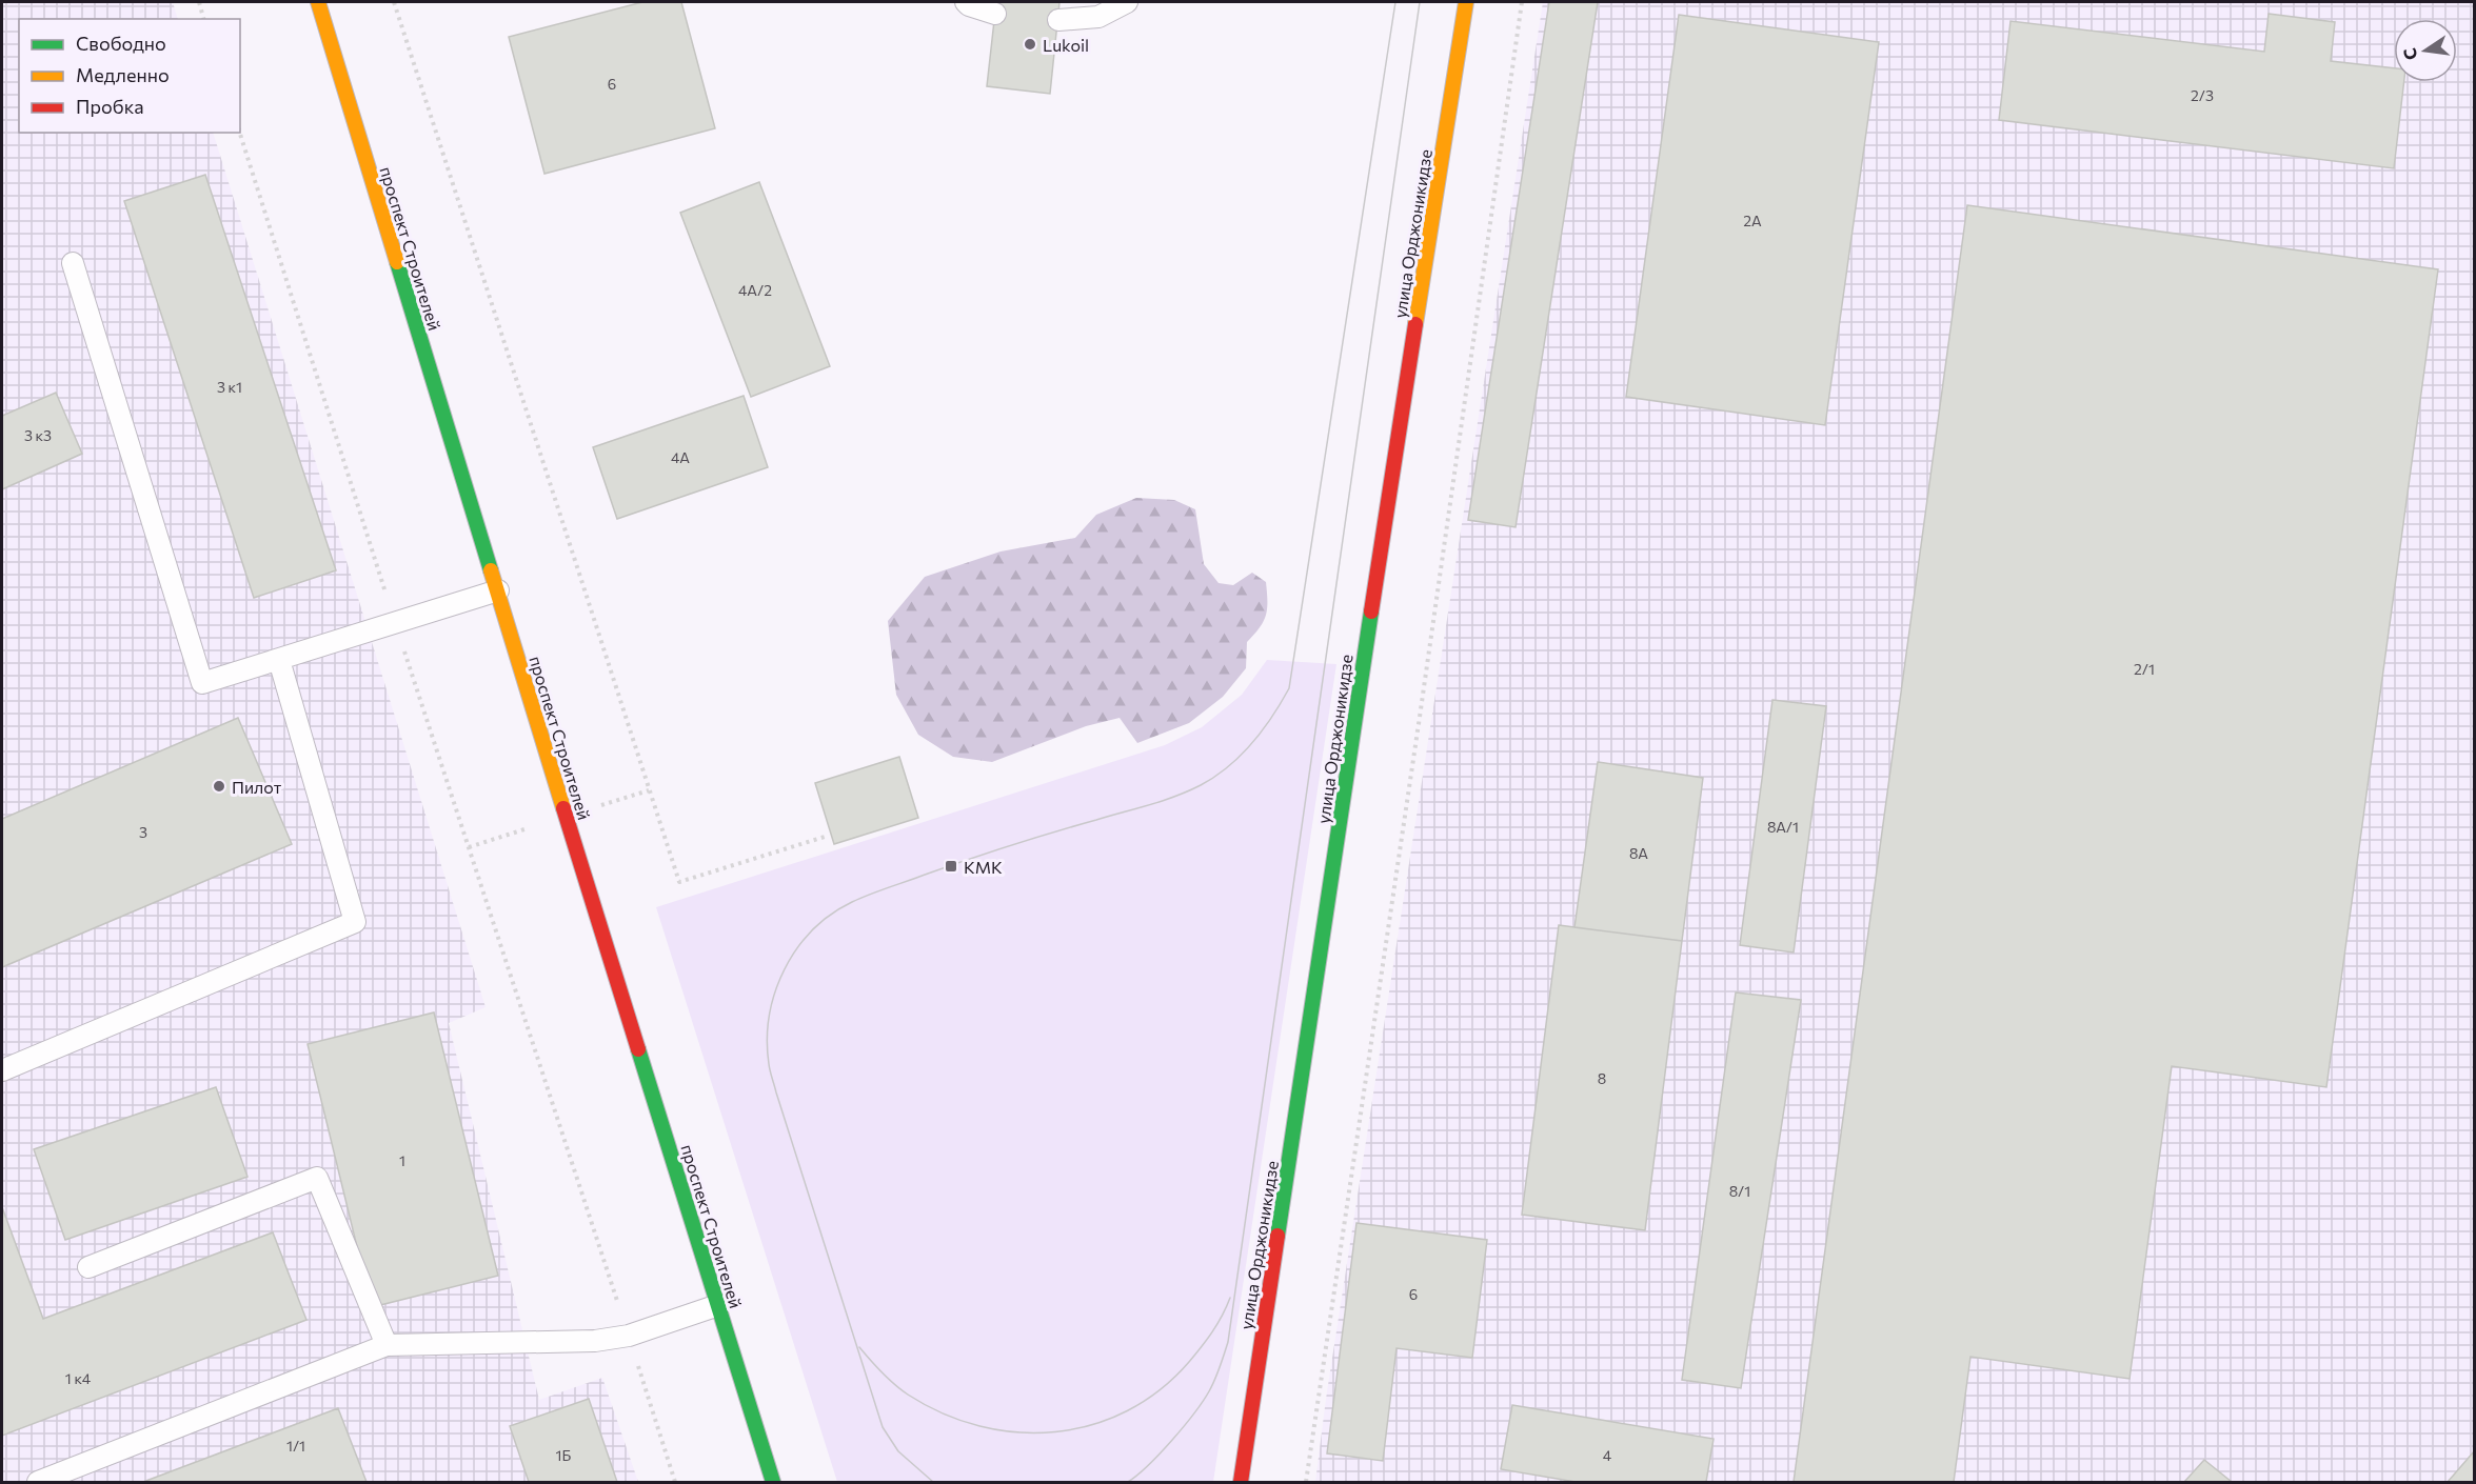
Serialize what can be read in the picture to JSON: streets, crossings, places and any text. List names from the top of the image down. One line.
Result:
{"streets":{"street":["улица Орджоникидзе","проспект Строителей"]},"places":{"other":["Lukoil","Пилот"],"transit":["КМК"]},"house_numbers":["6","2/3","2А","4А/2","3 к1","3 к3","4А","2/1","8А/1","3","8А","8","1","8/1","6","1 к4","1/1","1Б","4"],"legend":["Свободно","Медленно","Пробка"],"north":"left"}
